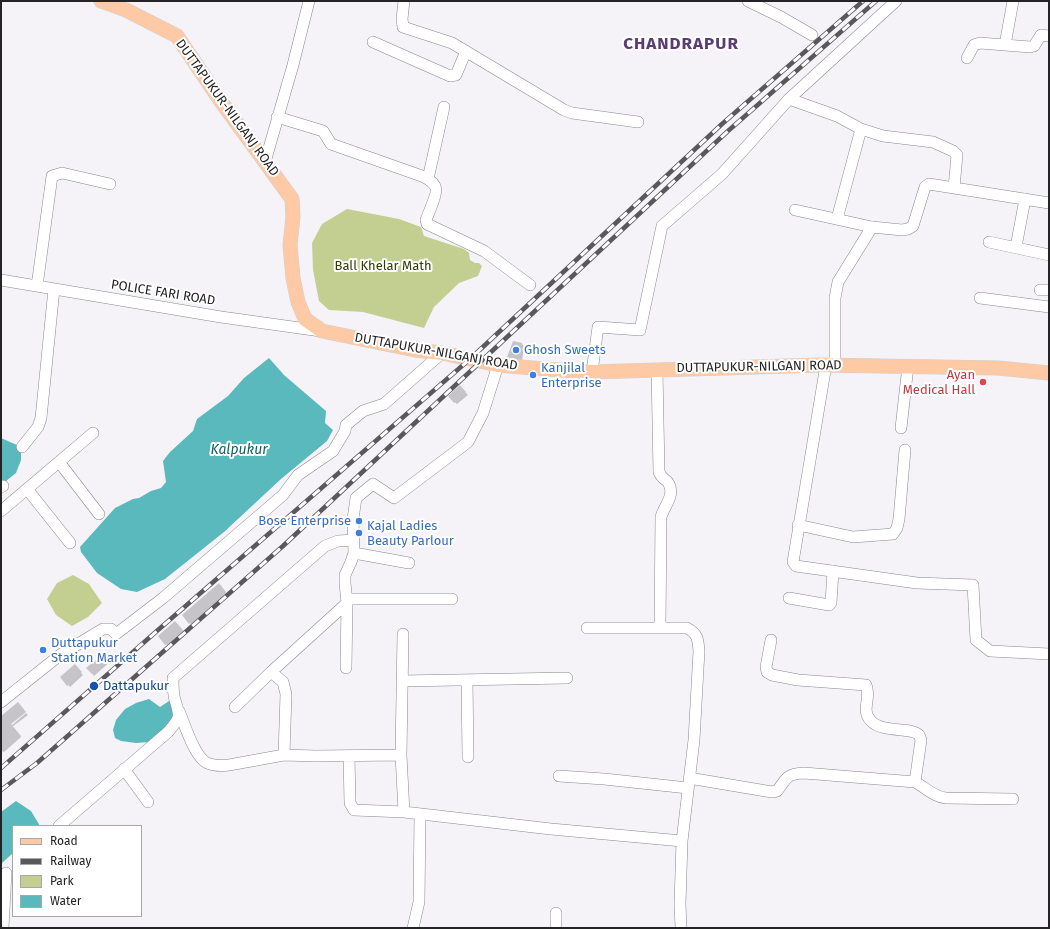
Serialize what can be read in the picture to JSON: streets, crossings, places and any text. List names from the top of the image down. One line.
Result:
{"streets":{"main road":["DUTTAPUKUR-NILGANJ ROAD"],"street":["POLICE FARI ROAD"]},"crossings":[["DUTTAPUKUR-NILGANJ ROAD","POLICE FARI ROAD"]],"districts":["CHANDRAPUR"],"water":["Kalpukur"],"parks":["Ball Khelar Math"],"places":["Ghosh Sweets","Kanjilal Enterprise","Ayan Medical Hall","Bose Enterprise","Kajal Ladies Beauty Parlour","Duttapukur Station Market","Dattapukur"],"legend":["Road","Railway","Park","Water"]}
